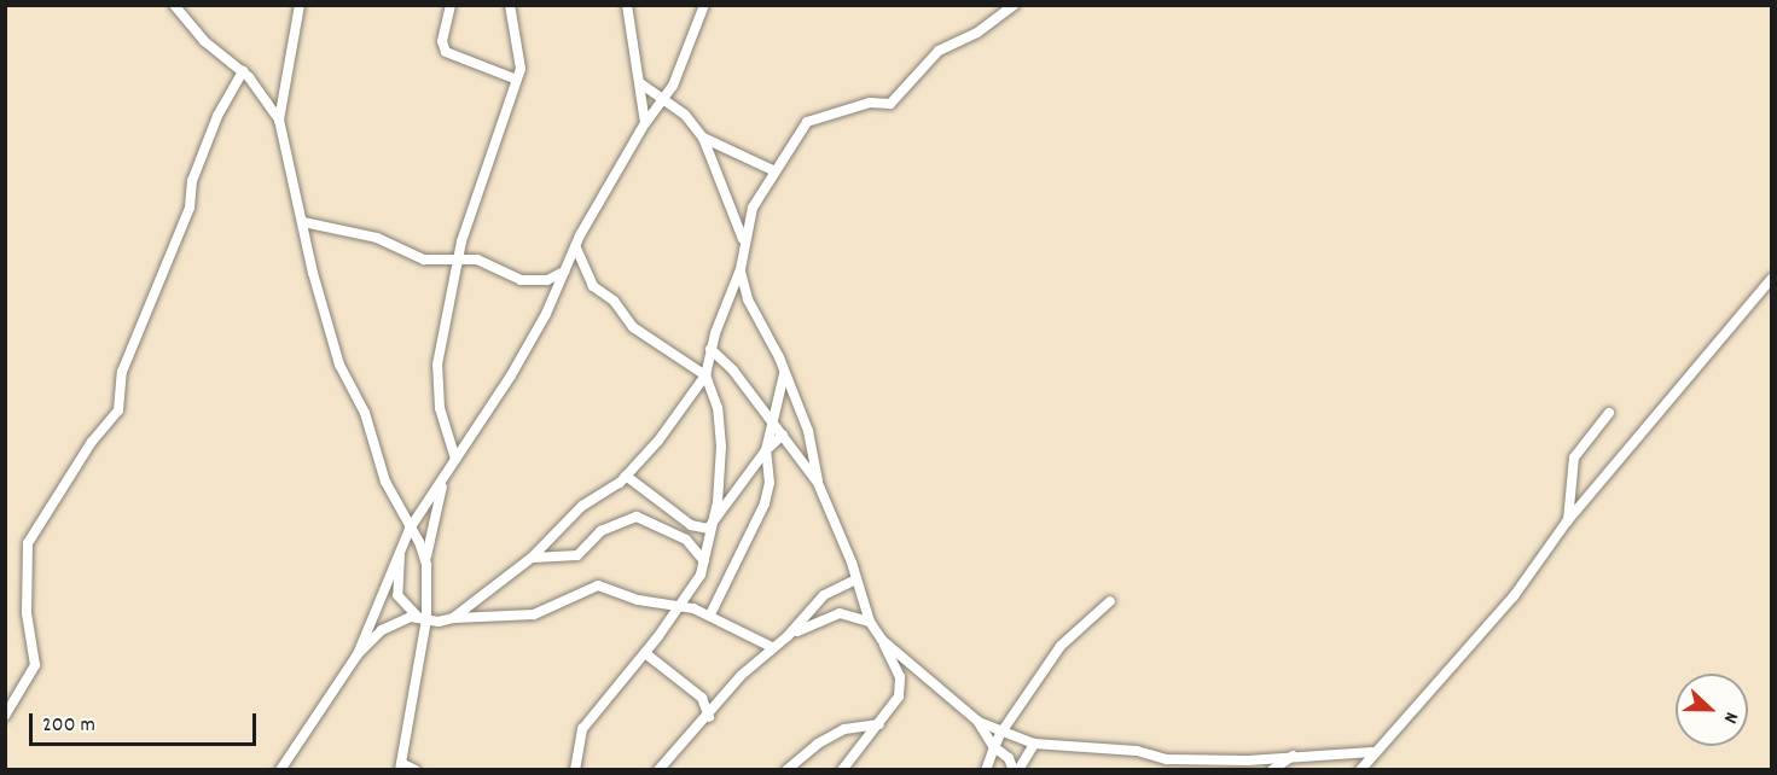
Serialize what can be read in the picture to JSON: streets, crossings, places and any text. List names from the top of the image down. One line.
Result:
{"scale_bar":"200 m","north":"right"}
